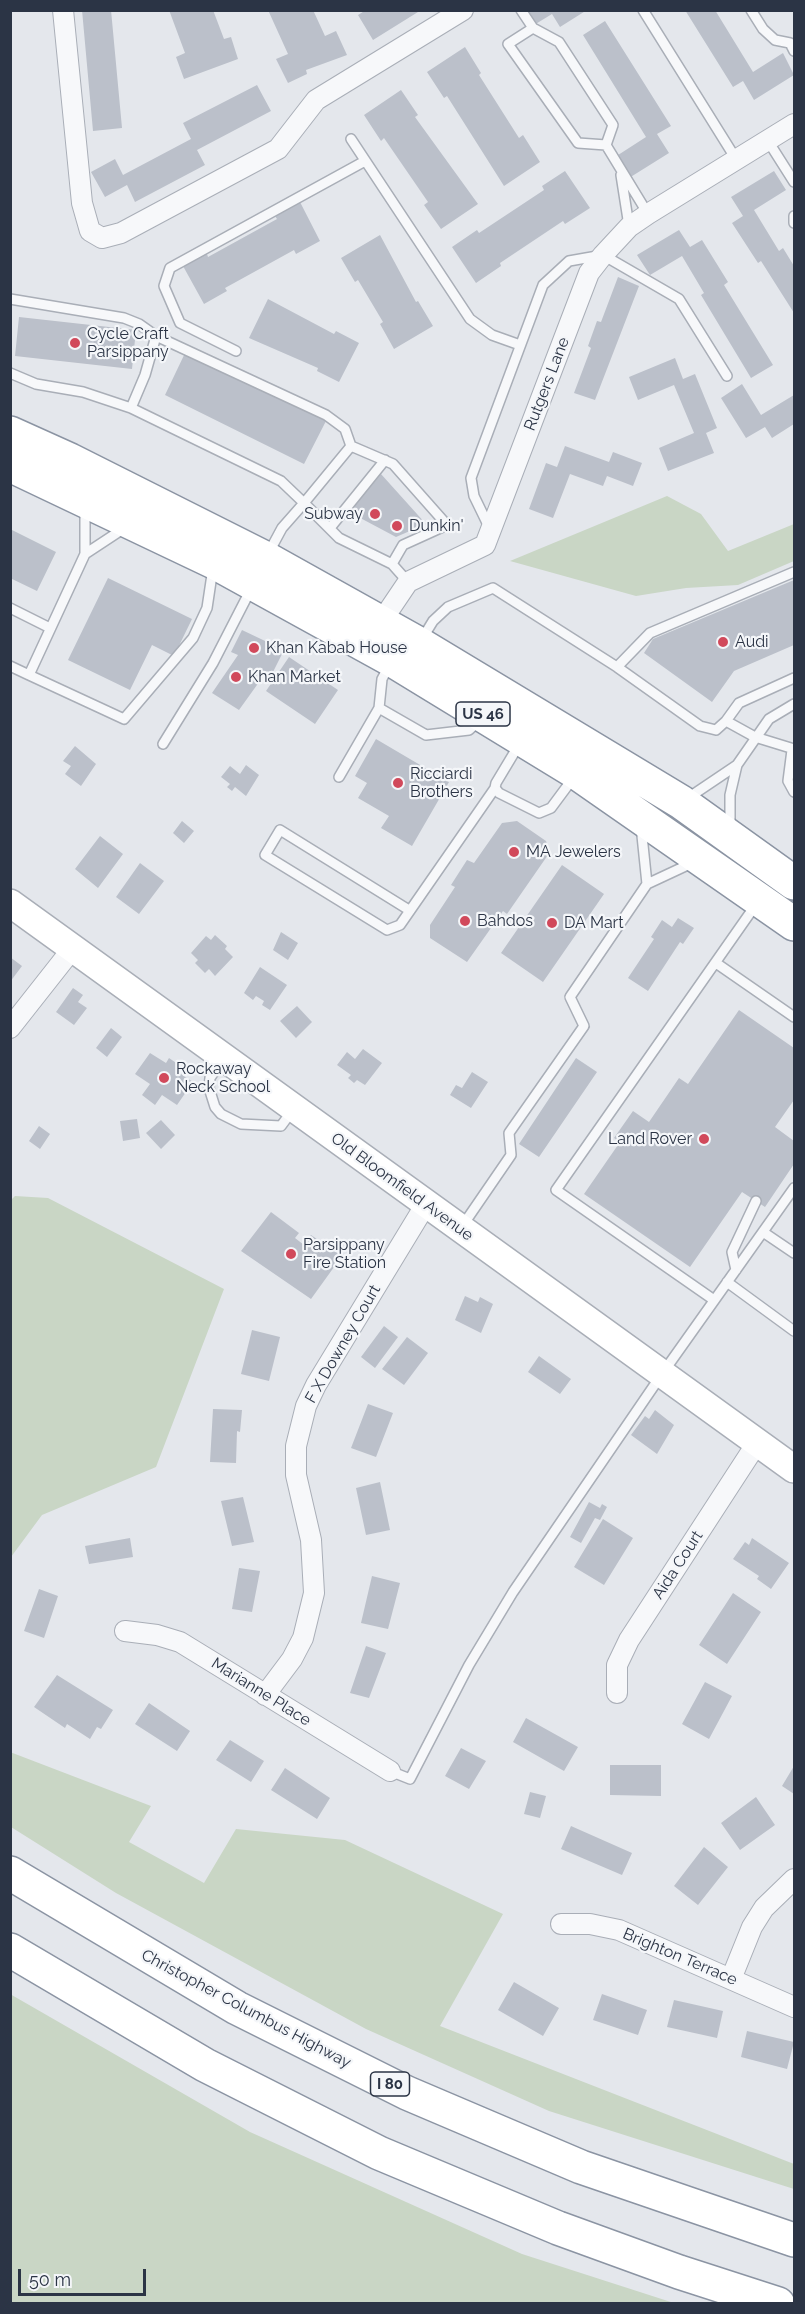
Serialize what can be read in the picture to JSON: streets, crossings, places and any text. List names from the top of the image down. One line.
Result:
{"streets":{"highway":["US 46","Christopher Columbus Highway","I 80"],"street":["Rutgers Lane","Old Bloomfield Avenue","F X Downey Court","Aida Court","Marianne Place","Brighton Terrace"]},"crossings":[["Old Bloomfield Avenue","F X Downey Court"],["Old Bloomfield Avenue","Aida Court"],["F X Downey Court","Marianne Place"]],"places":["Cycle Craft Parsippany","Subway","Dunkin'","Audi","Khan Kabab House","Khan Market","Ricciardi Brothers","MA Jewelers","Bahdos","DA Mart","Rockaway Neck School","Land Rover","Parsippany Fire Station"],"scale_bar":"50 m"}
